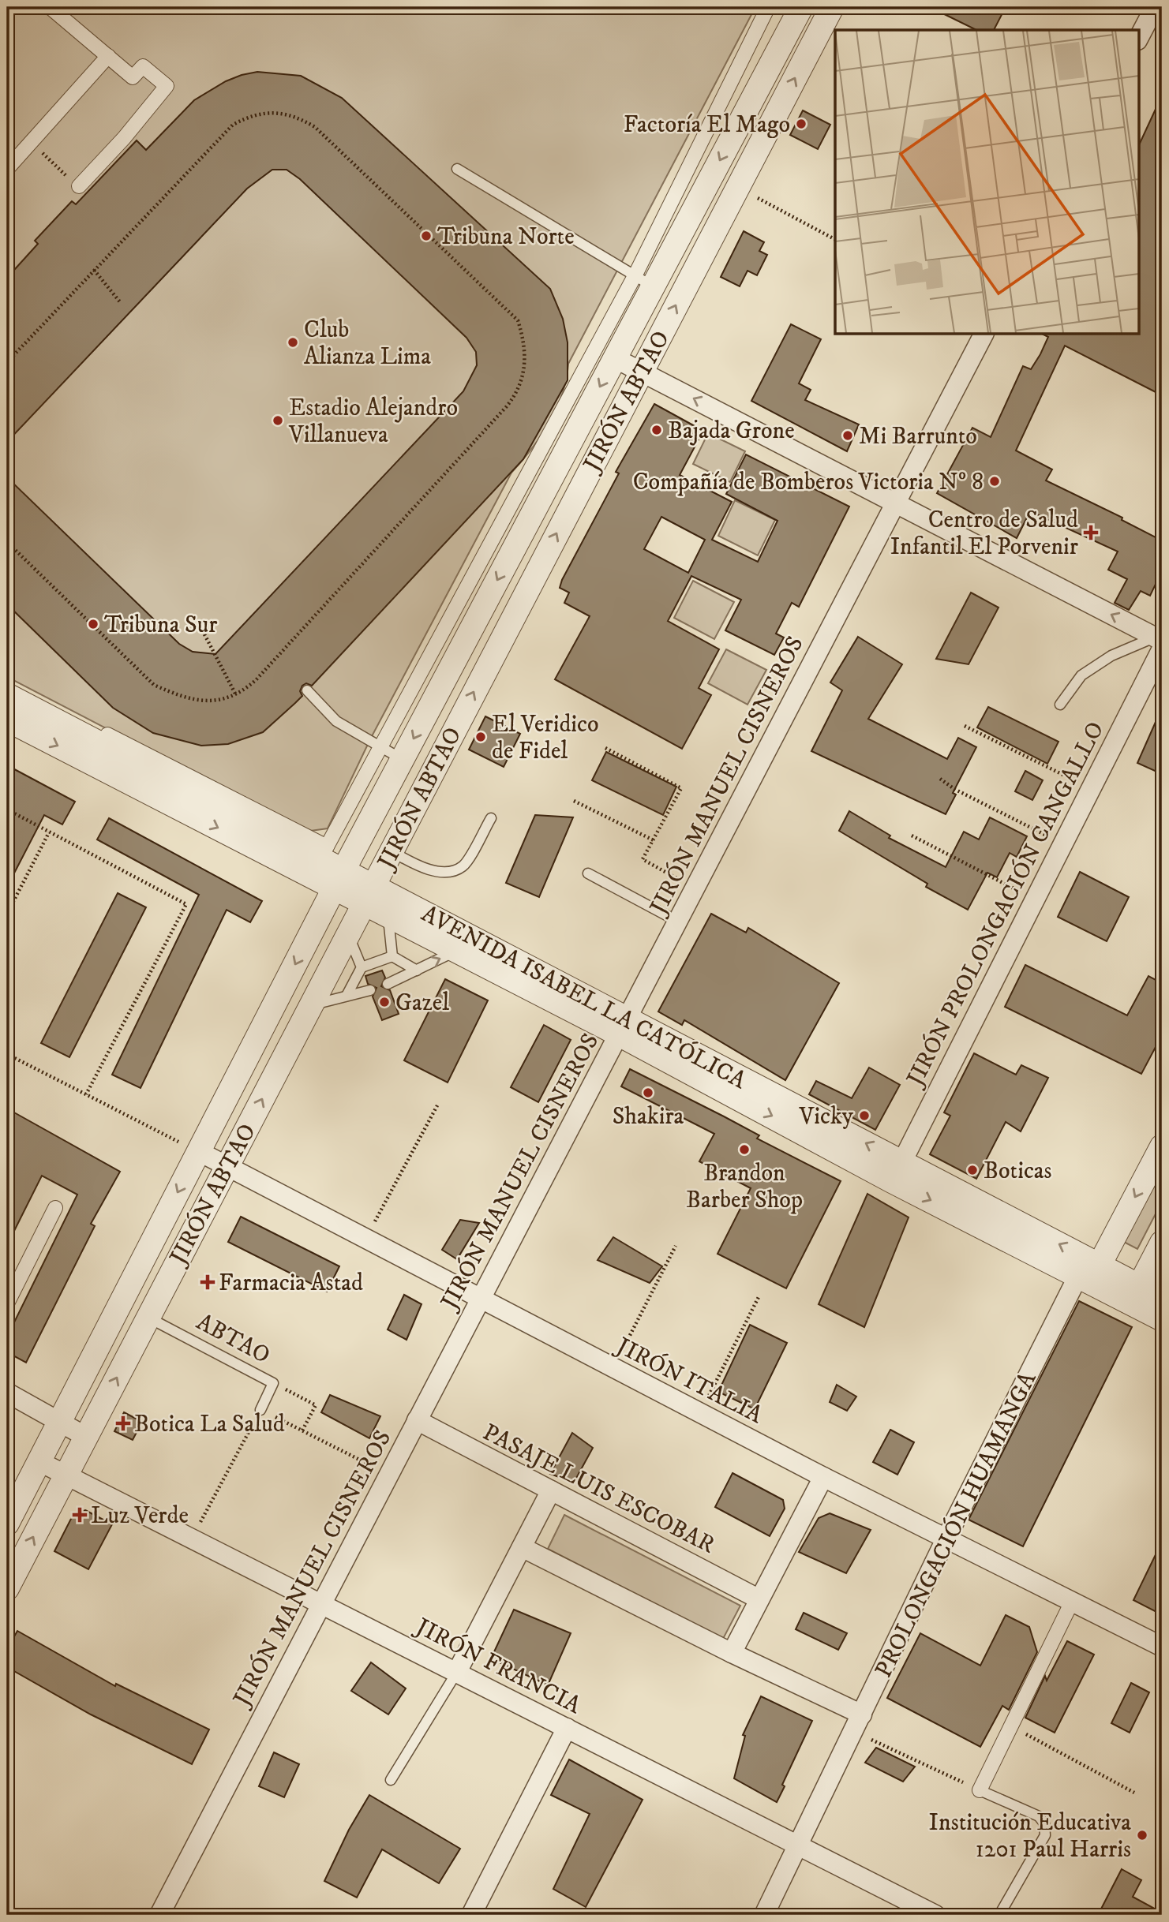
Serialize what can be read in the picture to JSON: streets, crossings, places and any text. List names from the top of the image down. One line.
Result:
{"streets":{"street":["JIRÓN ABTAO","JIRÓN MANUEL CISNEROS","JIRÓN PROLONGACIÓN CANGALLO","AVENIDA ISABEL LA CATÓLICA","JIRÓN ITALIA","PASAJE LUIS ESCOBAR","PROLONGACIÓN HUAMANGA","JIRÓN FRANCIA"],"lane":["ABTAO"]},"crossings":[["JIRÓN ABTAO","AVENIDA ISABEL LA CATÓLICA"],["JIRÓN ABTAO","ABTAO"],["JIRÓN ABTAO","JIRÓN ITALIA"],["JIRÓN ABTAO","JIRÓN FRANCIA"],["JIRÓN MANUEL CISNEROS","AVENIDA ISABEL LA CATÓLICA"],["JIRÓN MANUEL CISNEROS","JIRÓN ITALIA"],["JIRÓN MANUEL CISNEROS","PASAJE LUIS ESCOBAR"],["JIRÓN MANUEL CISNEROS","JIRÓN FRANCIA"],["JIRÓN PROLONGACIÓN CANGALLO","AVENIDA ISABEL LA CATÓLICA"],["AVENIDA ISABEL LA CATÓLICA","PROLONGACIÓN HUAMANGA"],["JIRÓN ITALIA","PROLONGACIÓN HUAMANGA"],["PROLONGACIÓN HUAMANGA","JIRÓN FRANCIA"]],"places":{"other":["Factoría El Mago","Tribuna Norte","Club Alianza Lima","Estadio Alejandro Villanueva","Bajada Grone","Mi Barrunto","Compañía de Bomberos Victoria Nº 8","Tribuna Sur","El Veridico de Fidel","Gazel","Shakira","Vicky","Brandon Barber Shop","Boticas","Institución Educativa 1201 Paul Harris"],"health":["Centro de Salud Infantil El Porvenir","Farmacia Astad","Botica La Salud","Luz Verde"]}}
